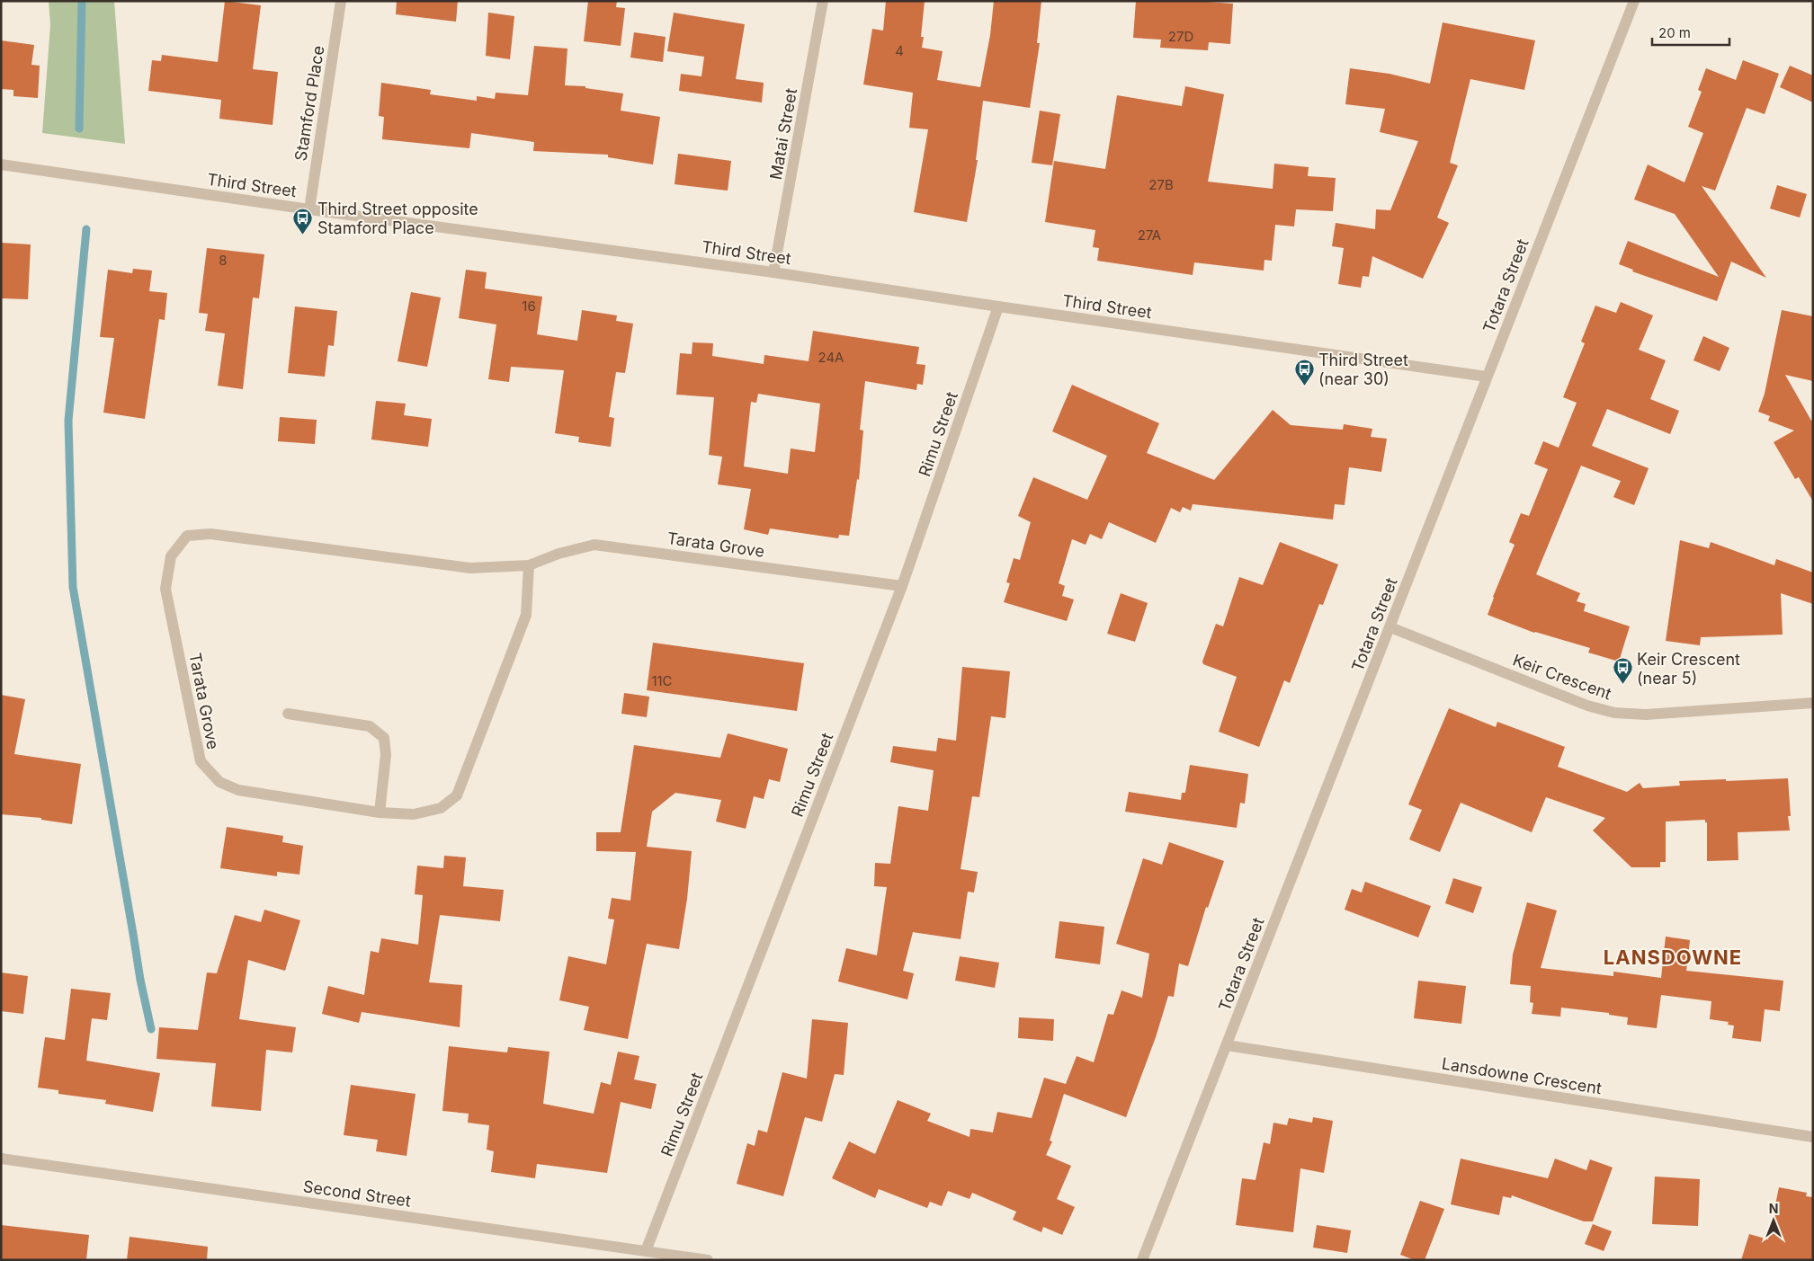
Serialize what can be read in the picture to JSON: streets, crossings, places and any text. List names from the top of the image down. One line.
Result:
{"streets":{"street":["Stamford Place","Matai Street","Third Street","Totara Street","Rimu Street","Tarata Grove","Keir Crescent","Lansdowne Crescent","Second Street"]},"crossings":[["Stamford Place","Third Street"],["Matai Street","Third Street"],["Third Street","Totara Street"],["Third Street","Rimu Street"],["Totara Street","Keir Crescent"],["Totara Street","Lansdowne Crescent"],["Rimu Street","Tarata Grove"],["Rimu Street","Second Street"]],"districts":["LANSDOWNE"],"places":{"bus stop":["Third Street opposite Stamford Place","Third Street (near 30)","Keir Crescent (near 5)"]},"house_numbers":["27D","4","27B","27A","8","16","24A","11C"],"scale_bar":"20 m","north":"top"}
